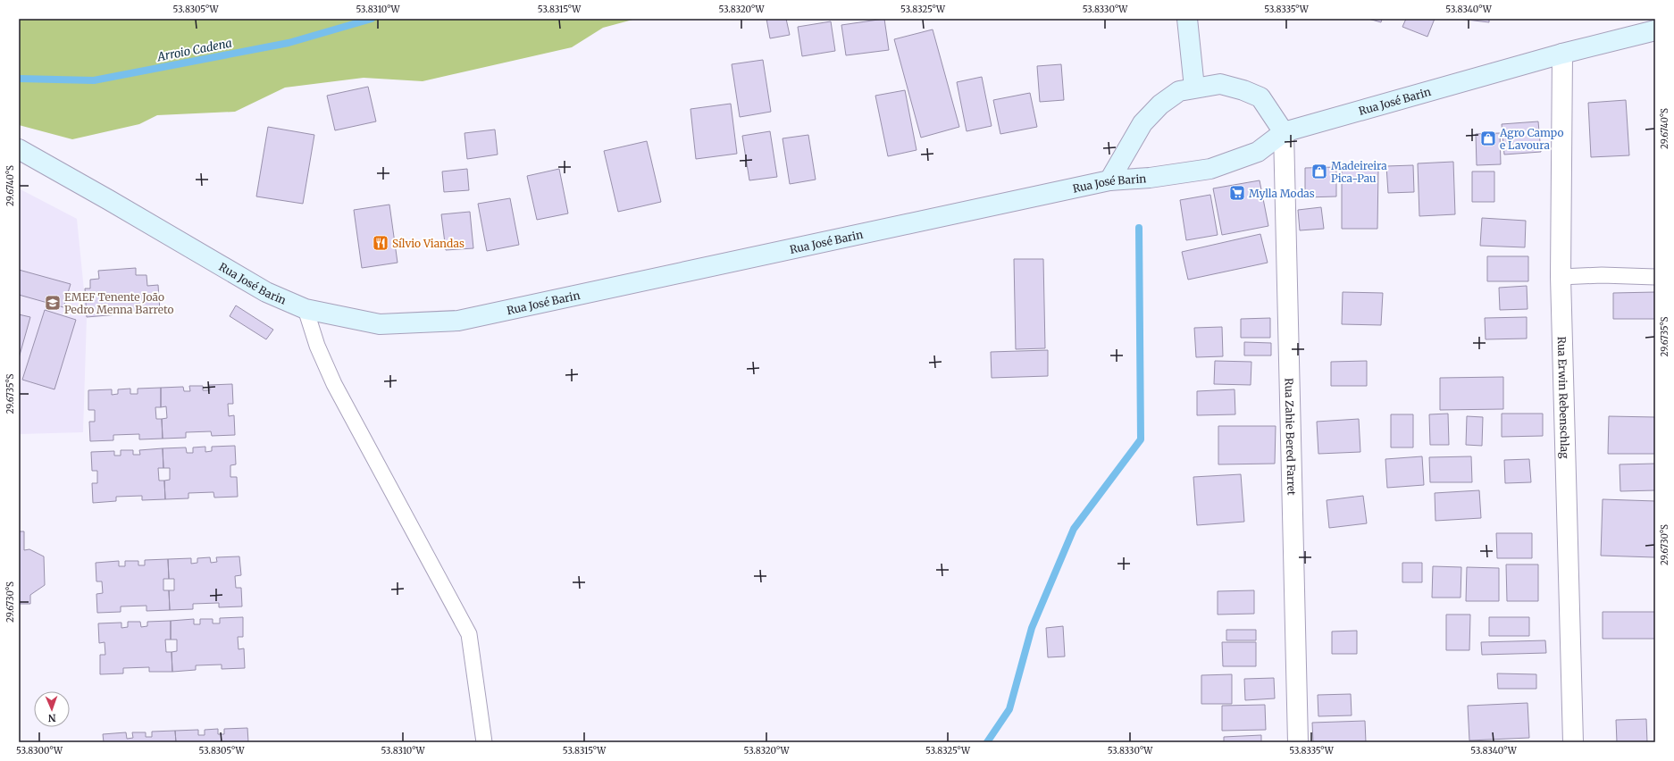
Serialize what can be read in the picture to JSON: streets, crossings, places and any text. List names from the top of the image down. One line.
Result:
{"streets":{"main road":["Rua José Barin"],"street":["Rua Erwin Rebenschlag","Rua Zahie Bered Farret"]},"crossings":[["Rua José Barin","Rua Erwin Rebenschlag"],["Rua José Barin","Rua Zahie Bered Farret"]],"water":["Arroio Cadena"],"places":{"shop":["Agro Campo e Lavoura","Madeireira Pica-Pau"],"supermarket":["Mylla Modas"],"restaurant":["Sílvio Viandas"],"school or university":["EMEF Tenente João Pedro Menna Barreto"]},"north":"bottom","coordinates":["53.8305°W","53.8310°W","53.8315°W","53.8320°W","53.8325°W","53.8330°W","53.8335°W","53.8340°W","29.6740°S","29.6735°S","29.6730°S","53.8300°W"]}
